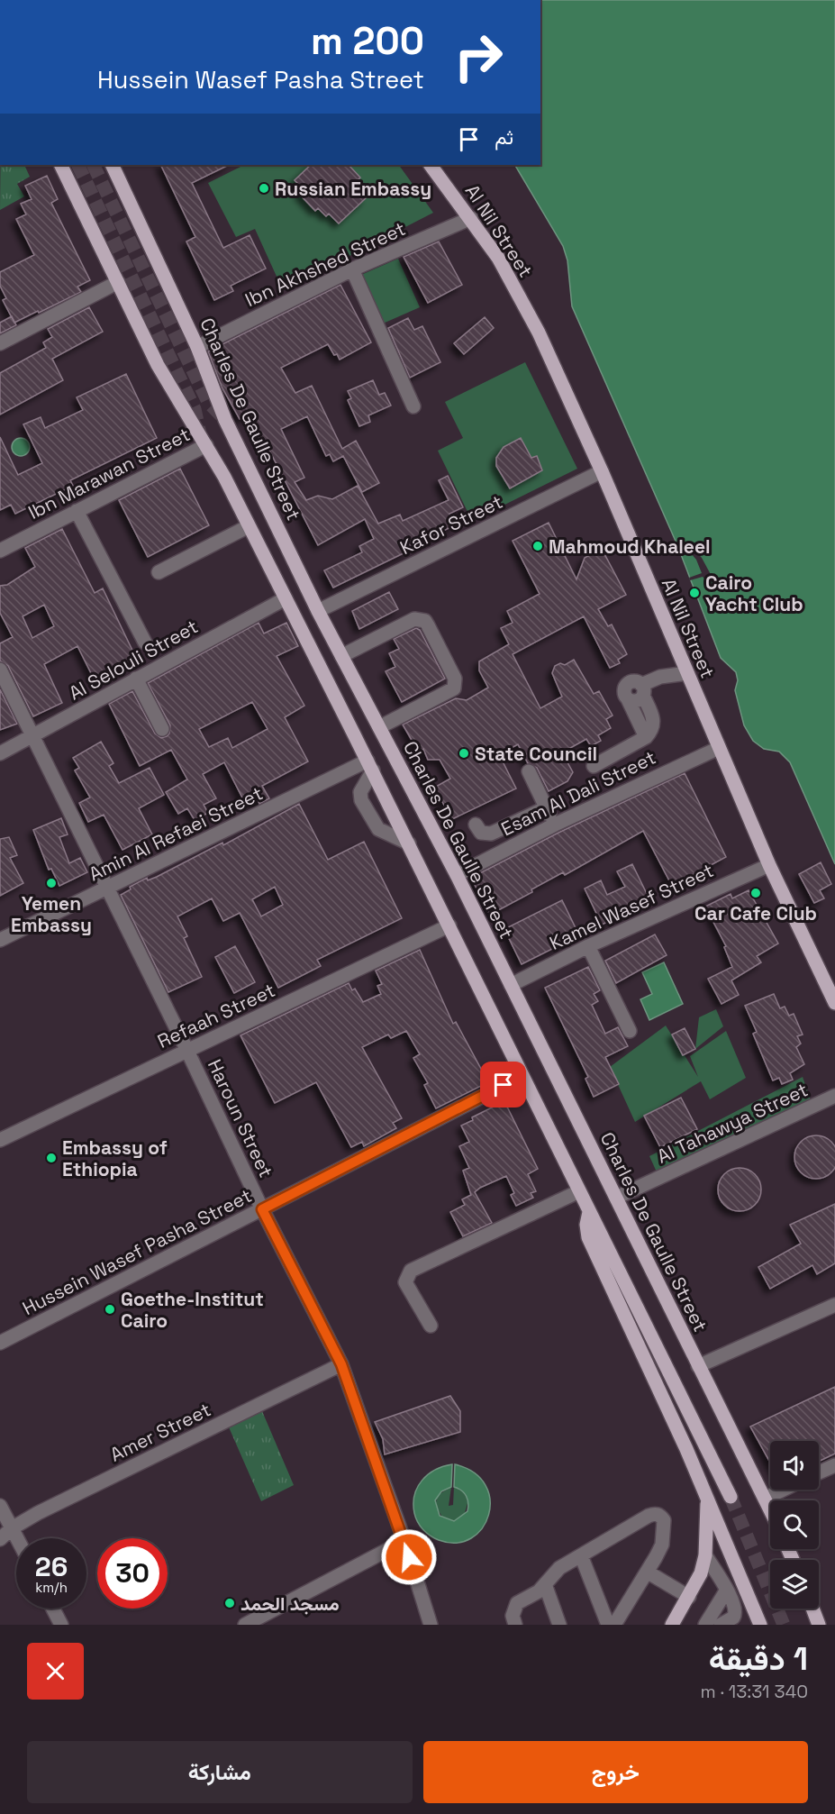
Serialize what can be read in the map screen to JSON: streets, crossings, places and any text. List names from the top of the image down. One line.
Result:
{"streets":{"main road":["Al Nil Street","Charles De Gaulle Street"],"street":["Ibn Akhshed Street","Ibn Marawan Street","Kafor Street","Al Selouli Street","Esam Al Dali Street","Amin Al Refaei Street","Kamel Wasef Street","Refaah Street","Haroun Street","Al Tahawya Street","Hussein Wasef Pasha Street","Amer Street"]},"crossings":[["Al Nil Street","Ibn Akhshed Street"],["Al Nil Street","Kafor Street"],["Al Nil Street","Esam Al Dali Street"],["Al Nil Street","Kamel Wasef Street"],["Ibn Akhshed Street","Charles De Gaulle Street"],["Charles De Gaulle Street","Kafor Street"],["Charles De Gaulle Street","Esam Al Dali Street"],["Charles De Gaulle Street","Kamel Wasef Street"],["Charles De Gaulle Street","Al Tahawya Street"],["Al Selouli Street","Haroun Street"],["Amin Al Refaei Street","Haroun Street"],["Refaah Street","Haroun Street"],["Haroun Street","Hussein Wasef Pasha Street"],["Haroun Street","Amer Street"]],"places":["Russian Embassy","Mahmoud Khaleel","Cairo Yacht Club","State Council","Yemen Embassy","Car Cafe Club","Embassy of Ethiopia","Goethe-Institut Cairo","مسجد الحمد"],"page":{"turn":["200 m","Hussein Wasef Pasha Street"],"then":"ثم","speed":"26 km/h","limit":"30","heading":["1 دقيقة","340 m · 13:31"],"buttons":["خروج","مشاركة"]}}
